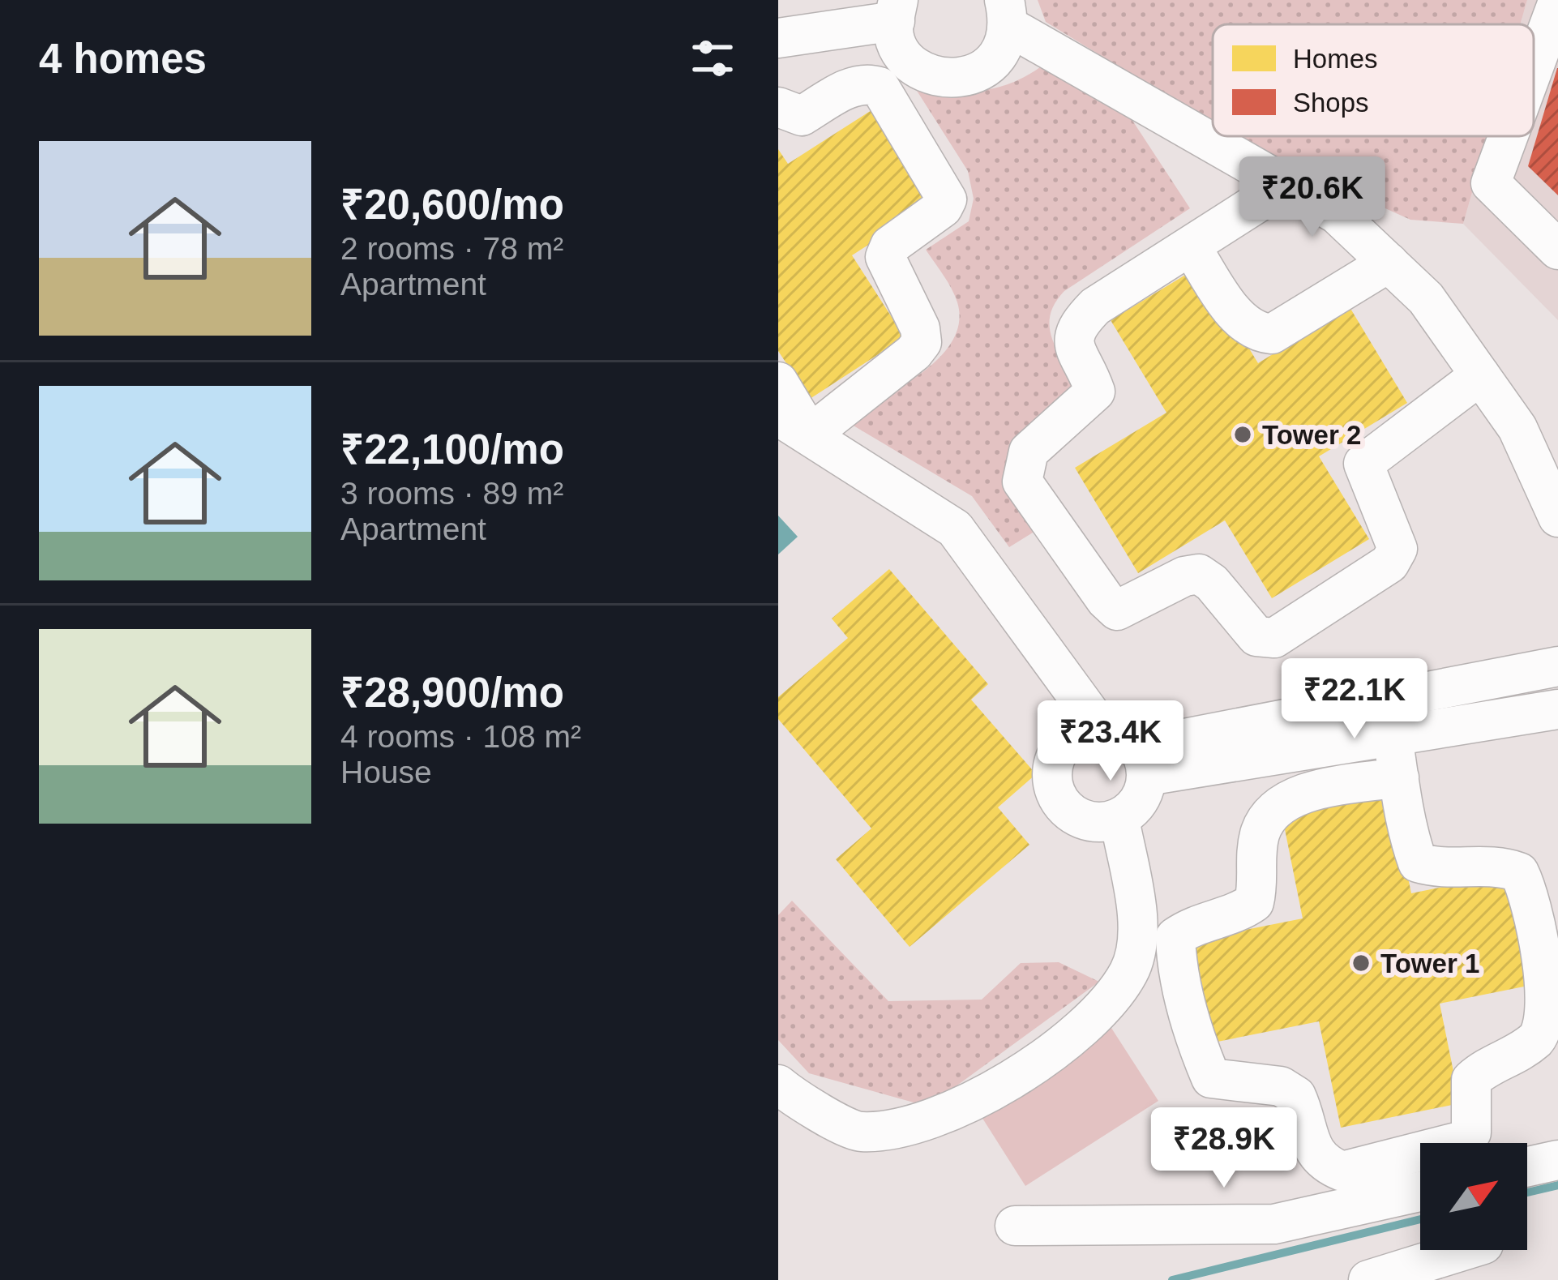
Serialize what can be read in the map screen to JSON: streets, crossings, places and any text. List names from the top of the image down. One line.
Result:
{"places":["Tower 2","Tower 1"],"legend":["Homes","Shops"],"north":"top right","page":{"heading":"4 homes","list":[{"name":"₹20,600/mo","note":"2 rooms · 78 m² · Apartment"},{"name":"₹22,100/mo","note":"3 rooms · 89 m² · Apartment"},{"name":"₹28,900/mo","note":"4 rooms · 108 m² · House"}],"price":["₹20.6K","₹22.1K","₹23.4K","₹28.9K"]}}
